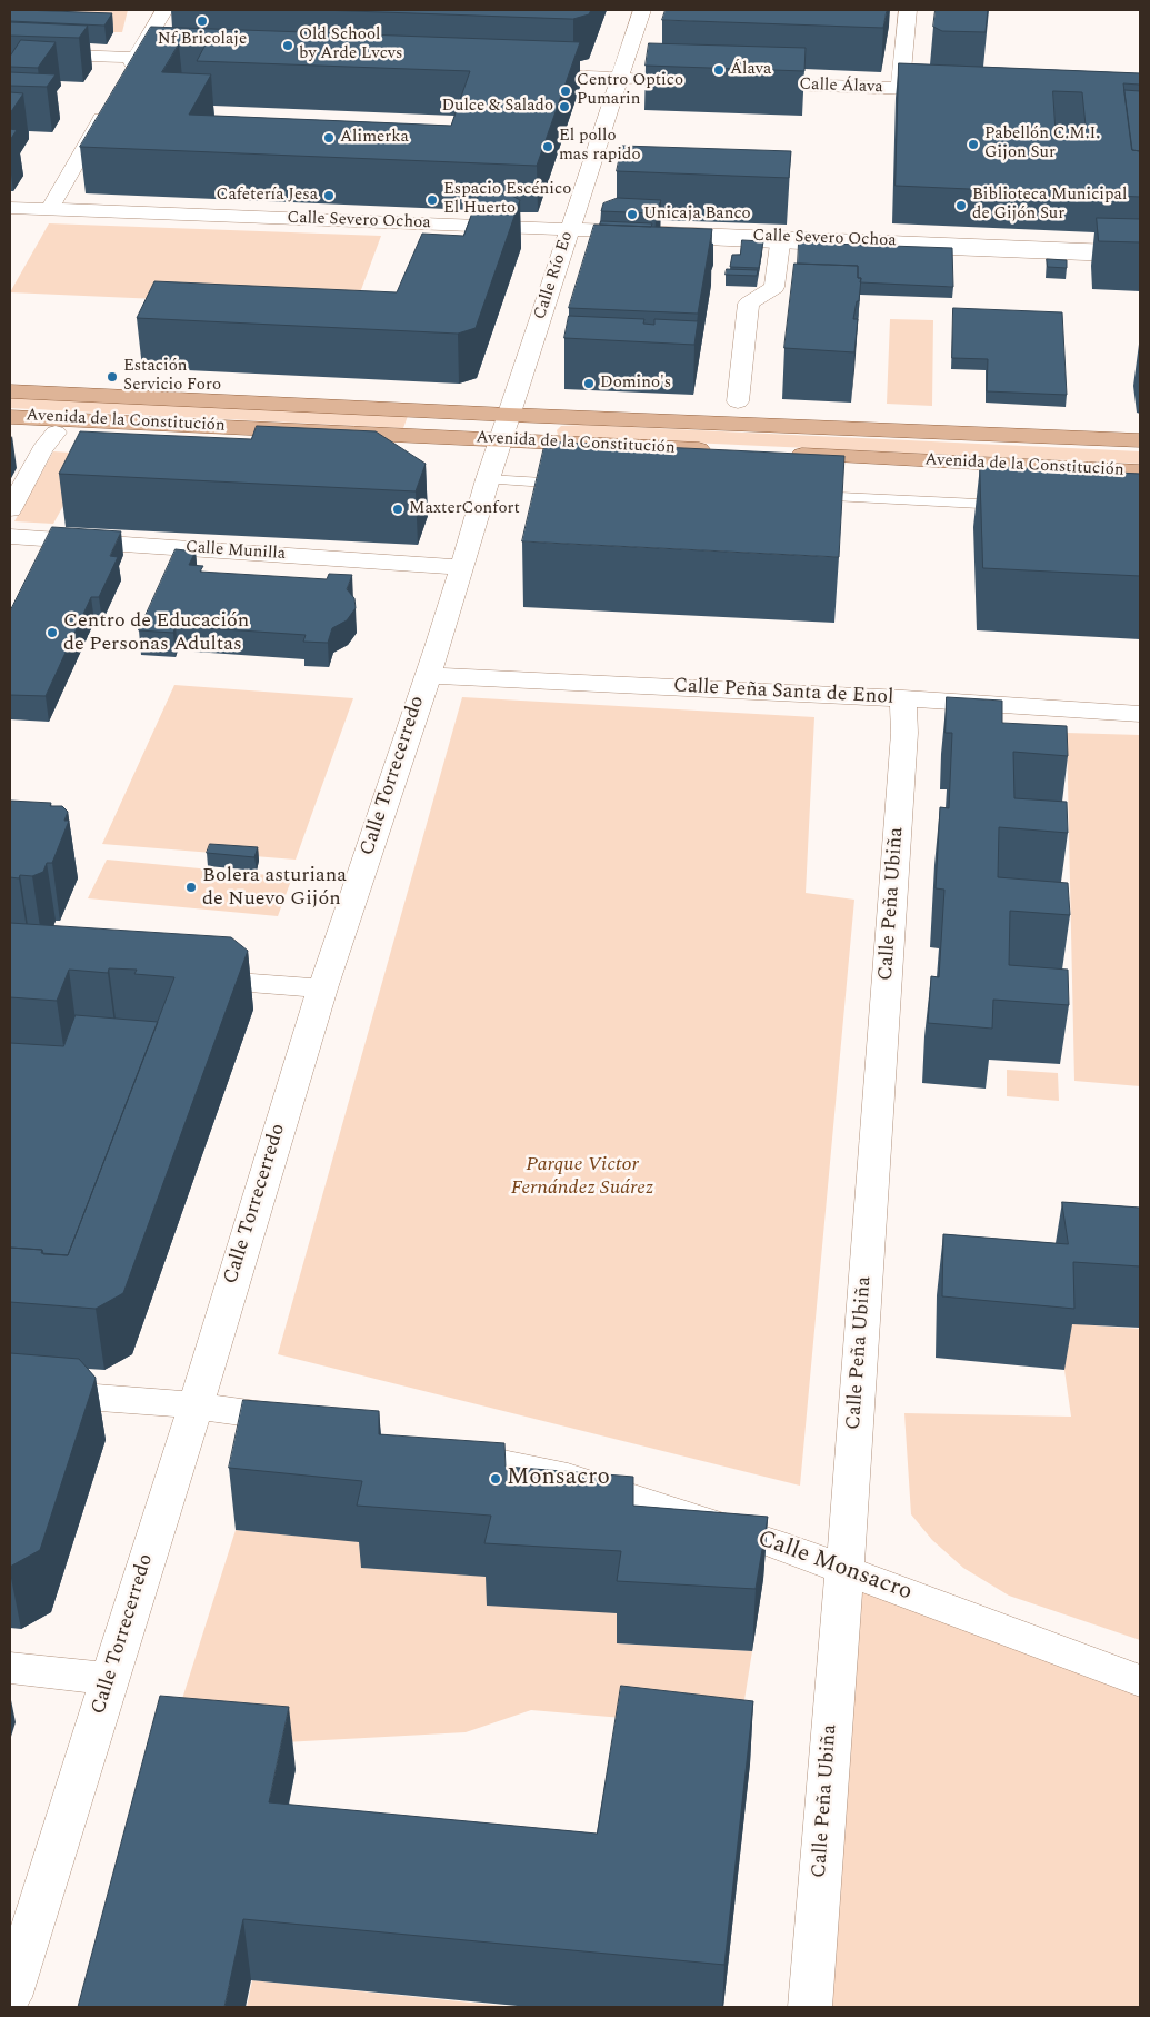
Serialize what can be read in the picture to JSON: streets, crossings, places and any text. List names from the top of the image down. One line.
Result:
{"streets":{"main road":["Avenida de la Constitución"],"street":["Calle Álava","Calle Severo Ochoa","Calle Río Eo","Calle Munilla","Calle Peña Santa de Enol","Calle Torrecerredo","Calle Peña Ubiña","Calle Monsacro"]},"crossings":[["Calle Severo Ochoa","Calle Río Eo"],["Calle Río Eo","Avenida de la Constitución"],["Calle Río Eo","Calle Torrecerredo"],["Avenida de la Constitución","Calle Torrecerredo"],["Calle Munilla","Calle Torrecerredo"],["Calle Peña Santa de Enol","Calle Torrecerredo"],["Calle Peña Santa de Enol","Calle Peña Ubiña"],["Calle Peña Ubiña","Calle Monsacro"]],"parks":["Parque Victor Fernández Suárez"],"places":["Nf Bricolaje","Old School by Arde Lvcvs","Álava","Centro Optico Pumarin","Dulce & Salado","Alimerka","Pabellón C.M.I. Gijon Sur","El pollo mas rapido","Cafetería Jesa","Espacio Escénico El Huerto","Biblioteca Municipal de Gijón Sur","Unicaja Banco","Estación Servicio Foro","Domino's","MaxterConfort","Centro de Educación de Personas Adultas","Bolera asturiana de Nuevo Gijón","Monsacro"]}
